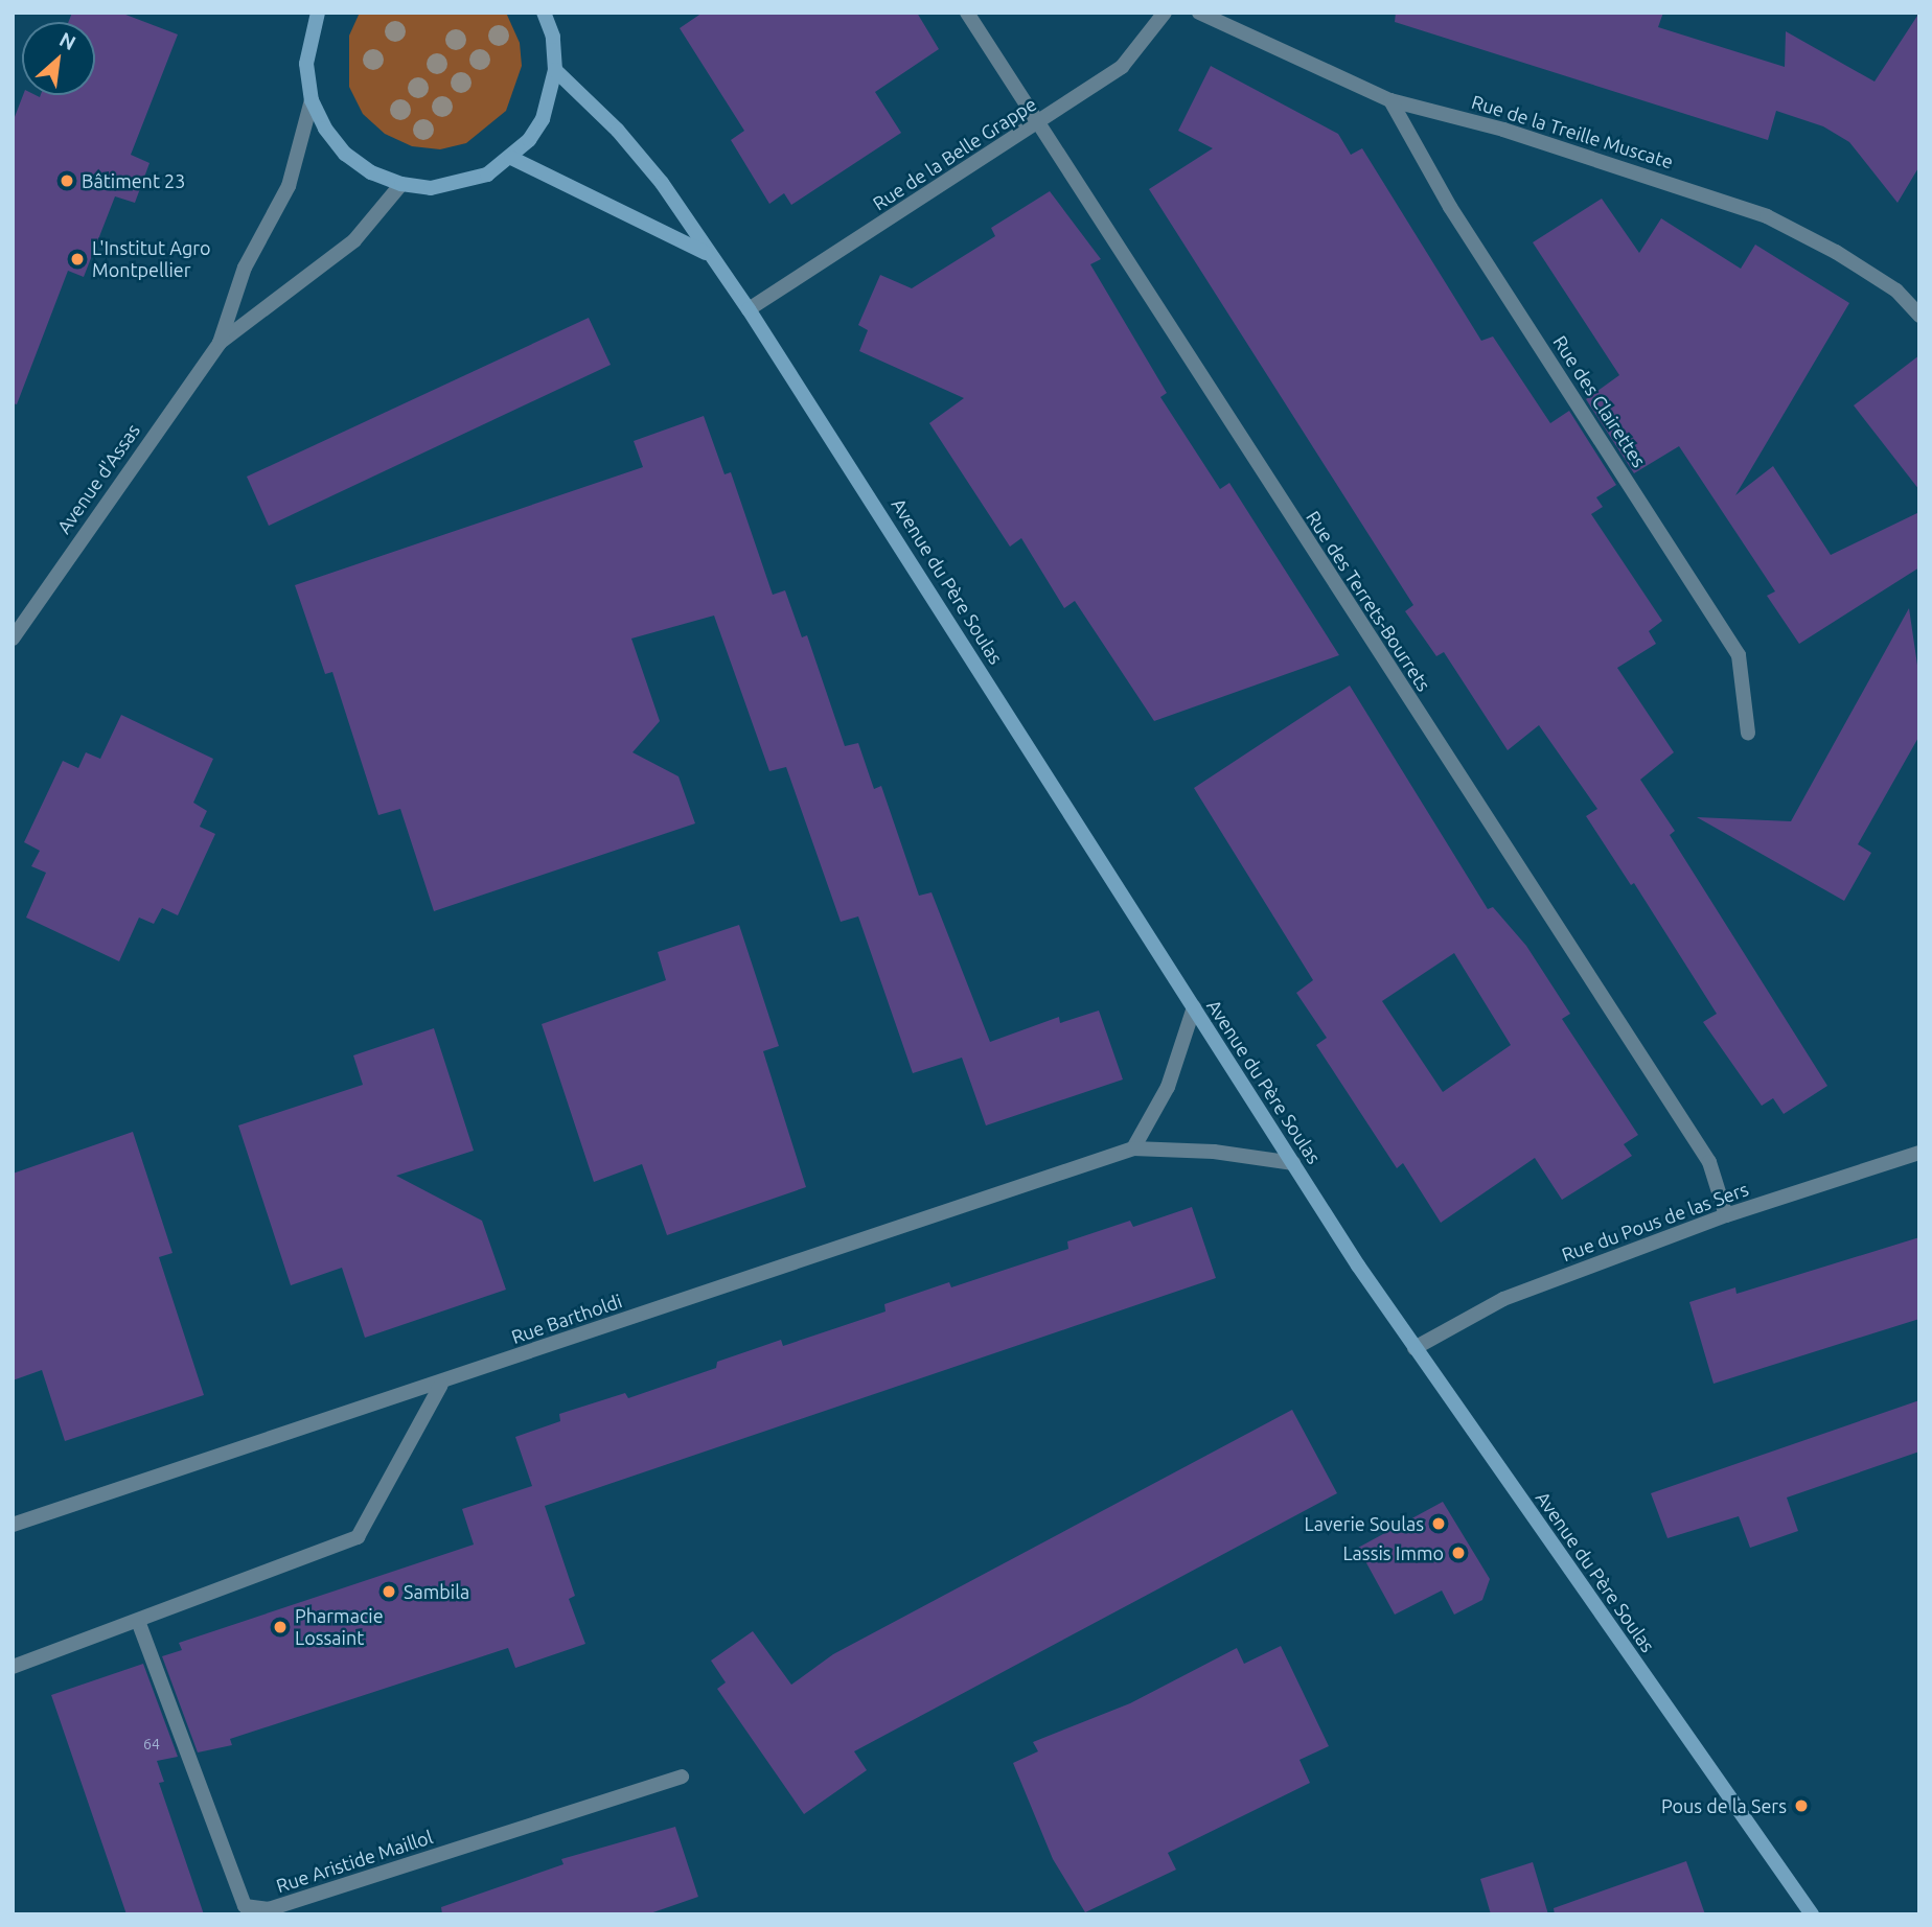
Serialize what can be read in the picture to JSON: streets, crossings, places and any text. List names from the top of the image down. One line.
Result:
{"streets":{"main road":["Avenue du Père Soulas"],"street":["Rue de la Treille Muscate","Rue de la Belle Grappe","Rue des Clairettes","Avenue d'Assas","Rue des Terrets-Bourrets","Rue du Pous de las Sers","Rue Bartholdi","Rue Aristide Maillol"]},"crossings":[["Rue de la Treille Muscate","Rue des Clairettes"],["Rue de la Belle Grappe","Avenue du Père Soulas"],["Rue de la Belle Grappe","Rue des Terrets-Bourrets"],["Avenue du Père Soulas","Rue du Pous de las Sers"],["Avenue du Père Soulas","Rue Bartholdi"],["Rue des Terrets-Bourrets","Rue du Pous de las Sers"]],"places":["Bâtiment 23","L'Institut Agro Montpellier","Laverie Soulas","Lassis Immo","Sambila","Pharmacie Lossaint","Pous de la Sers"],"house_numbers":["64"],"north":"top right"}
